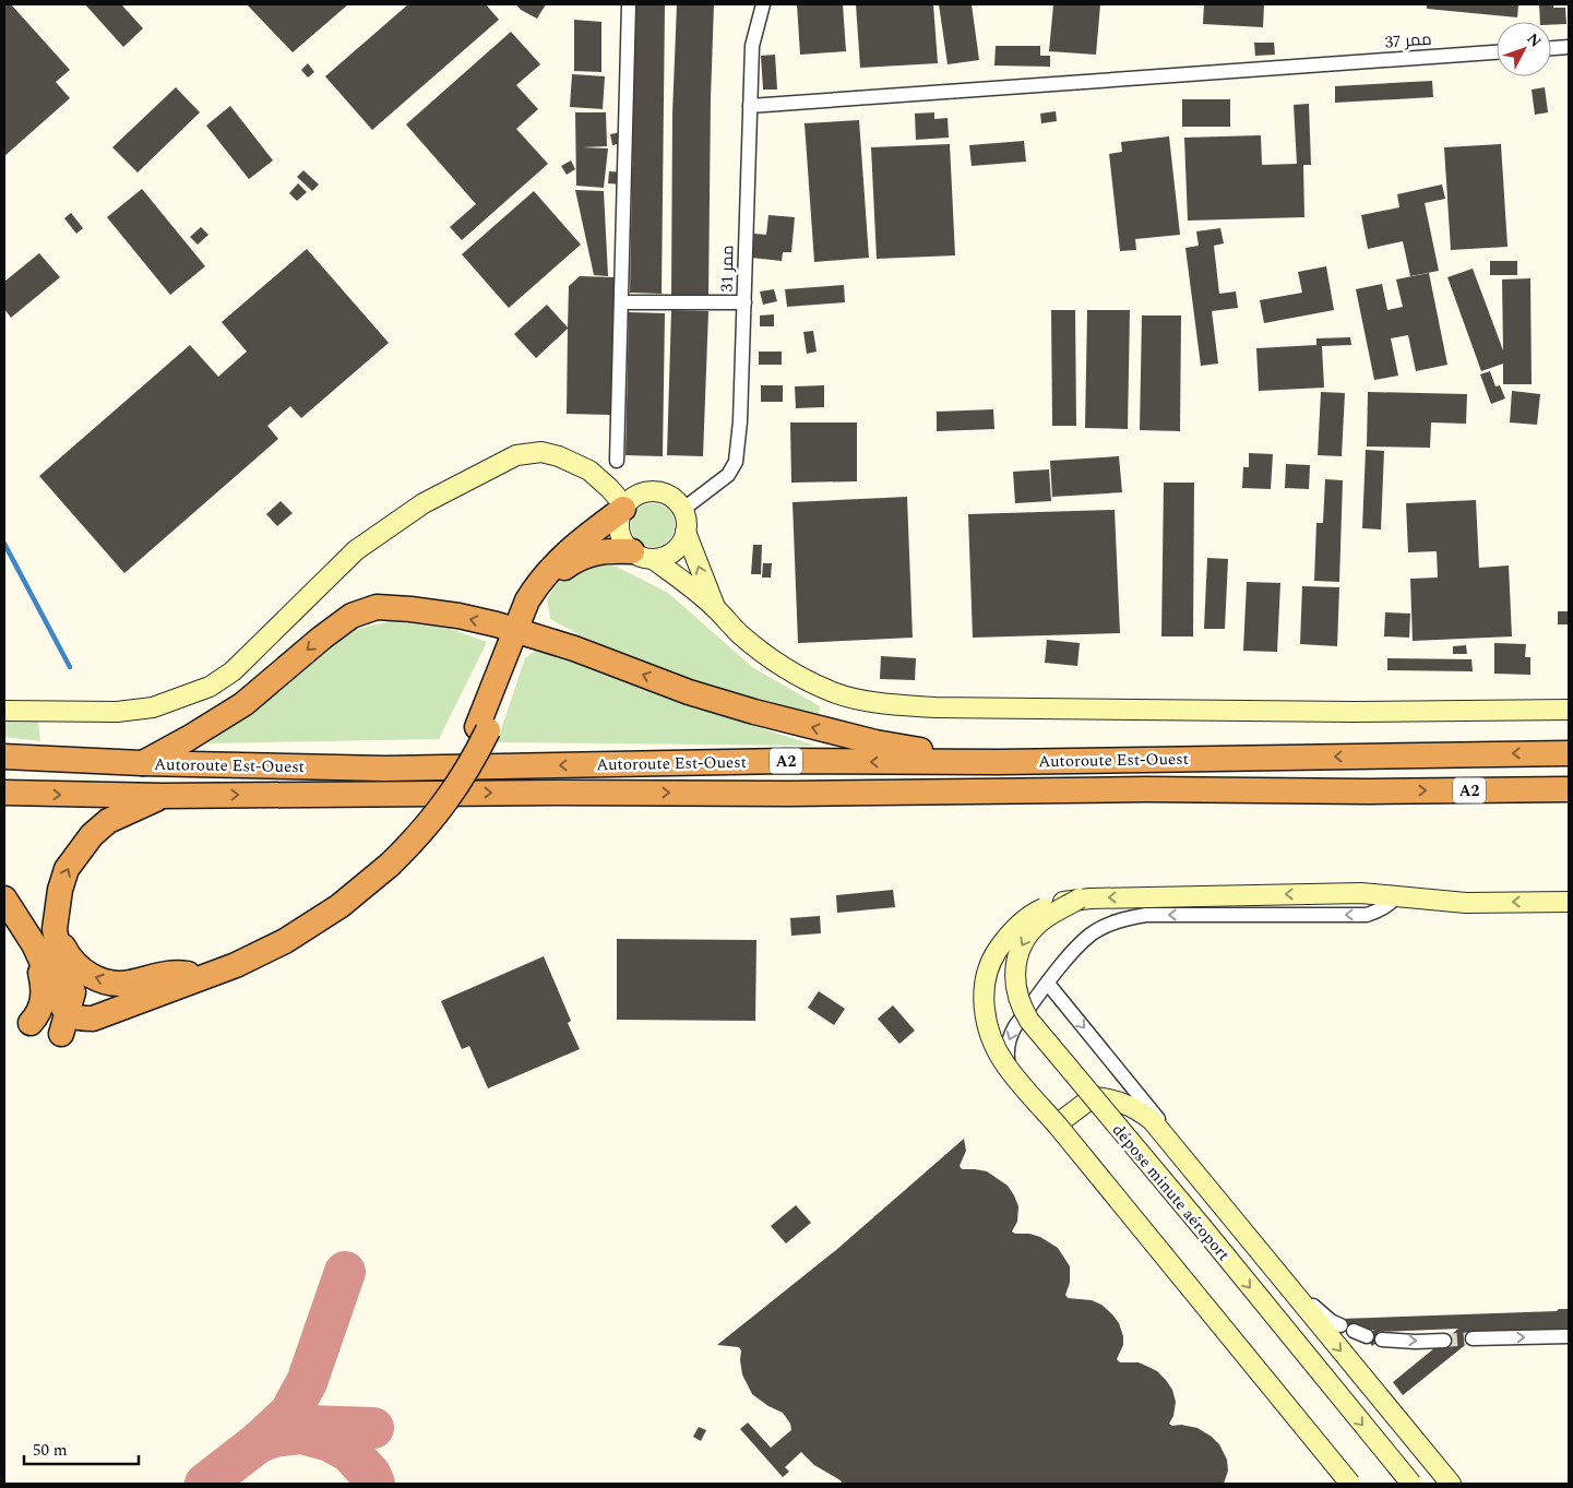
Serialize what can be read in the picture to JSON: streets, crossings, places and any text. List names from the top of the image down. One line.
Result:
{"streets":{"highway":["Autoroute Est-Ouest","A2"],"main road":["dépose minute aéroport"],"street":["ممر 37","ممر 31"]},"crossings":[["ممر 37","ممر 31"]],"scale_bar":"50 m","north":"top right"}
